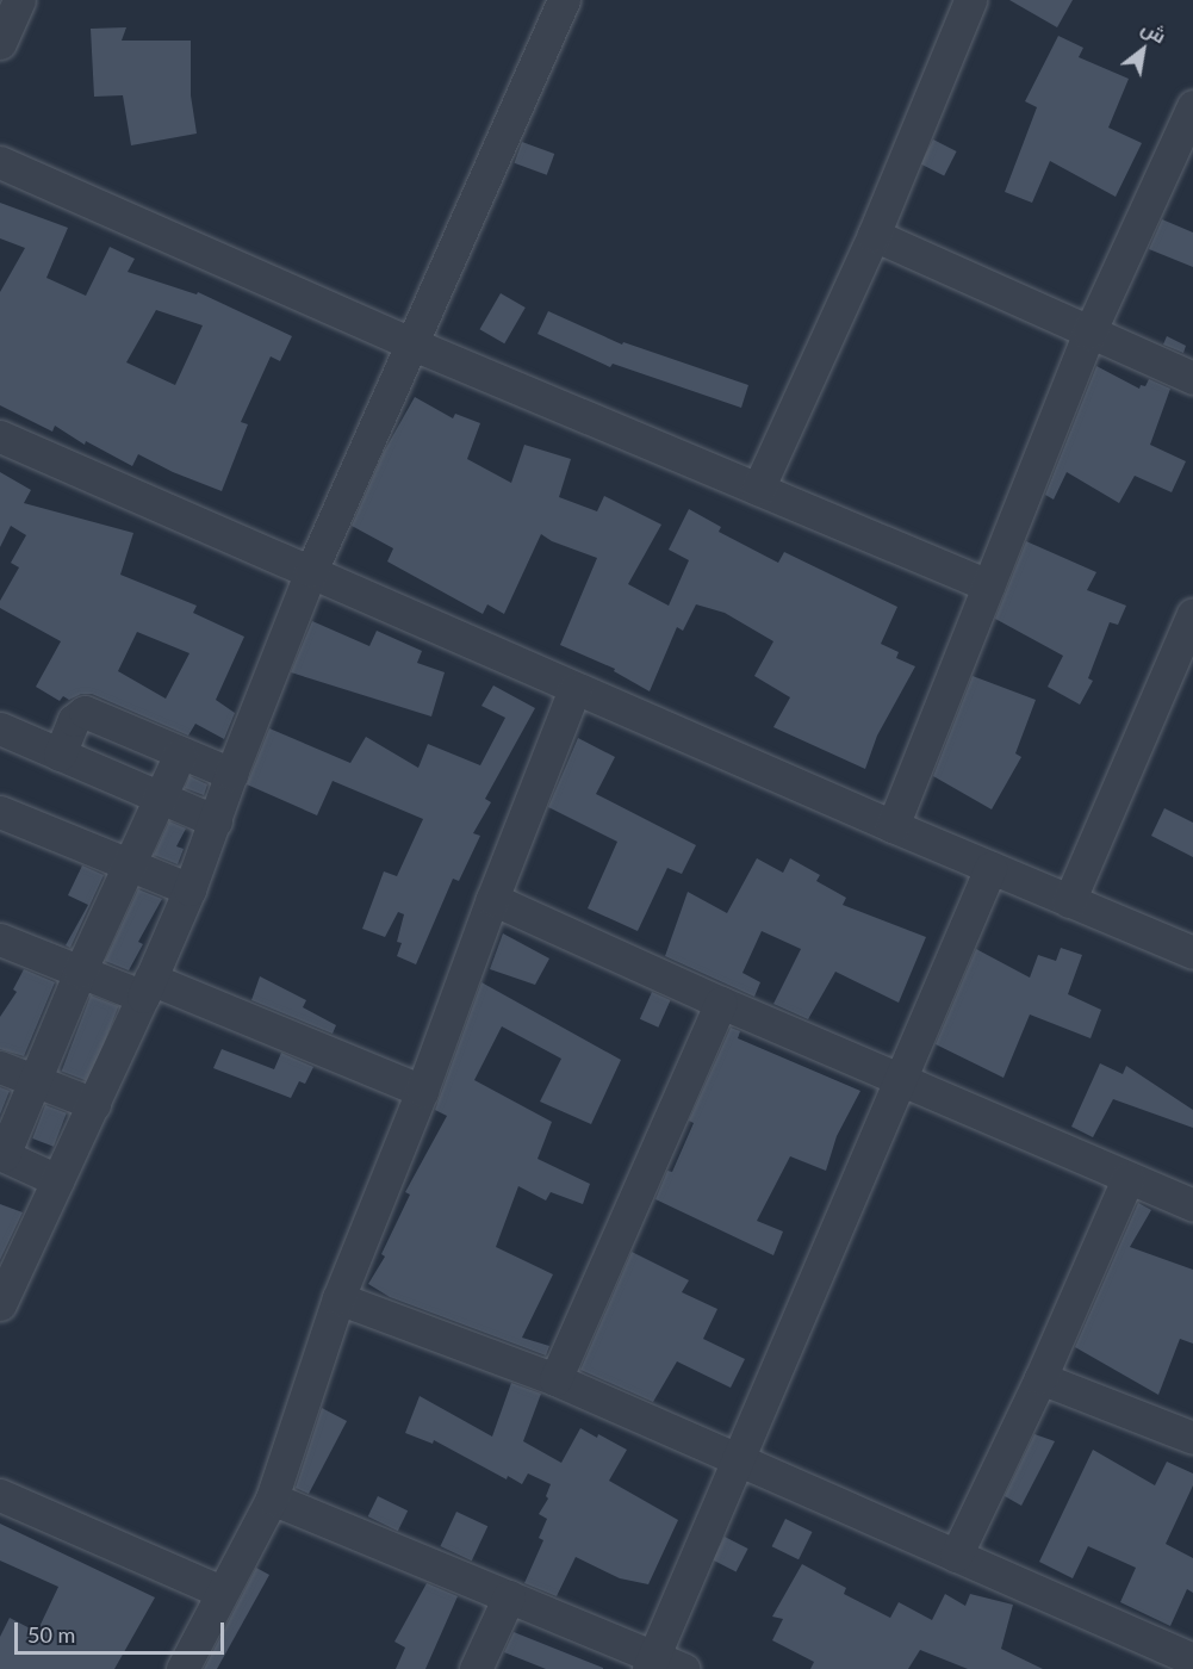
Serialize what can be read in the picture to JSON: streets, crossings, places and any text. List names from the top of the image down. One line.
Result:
{"scale_bar":"50 m","north":"top right"}
